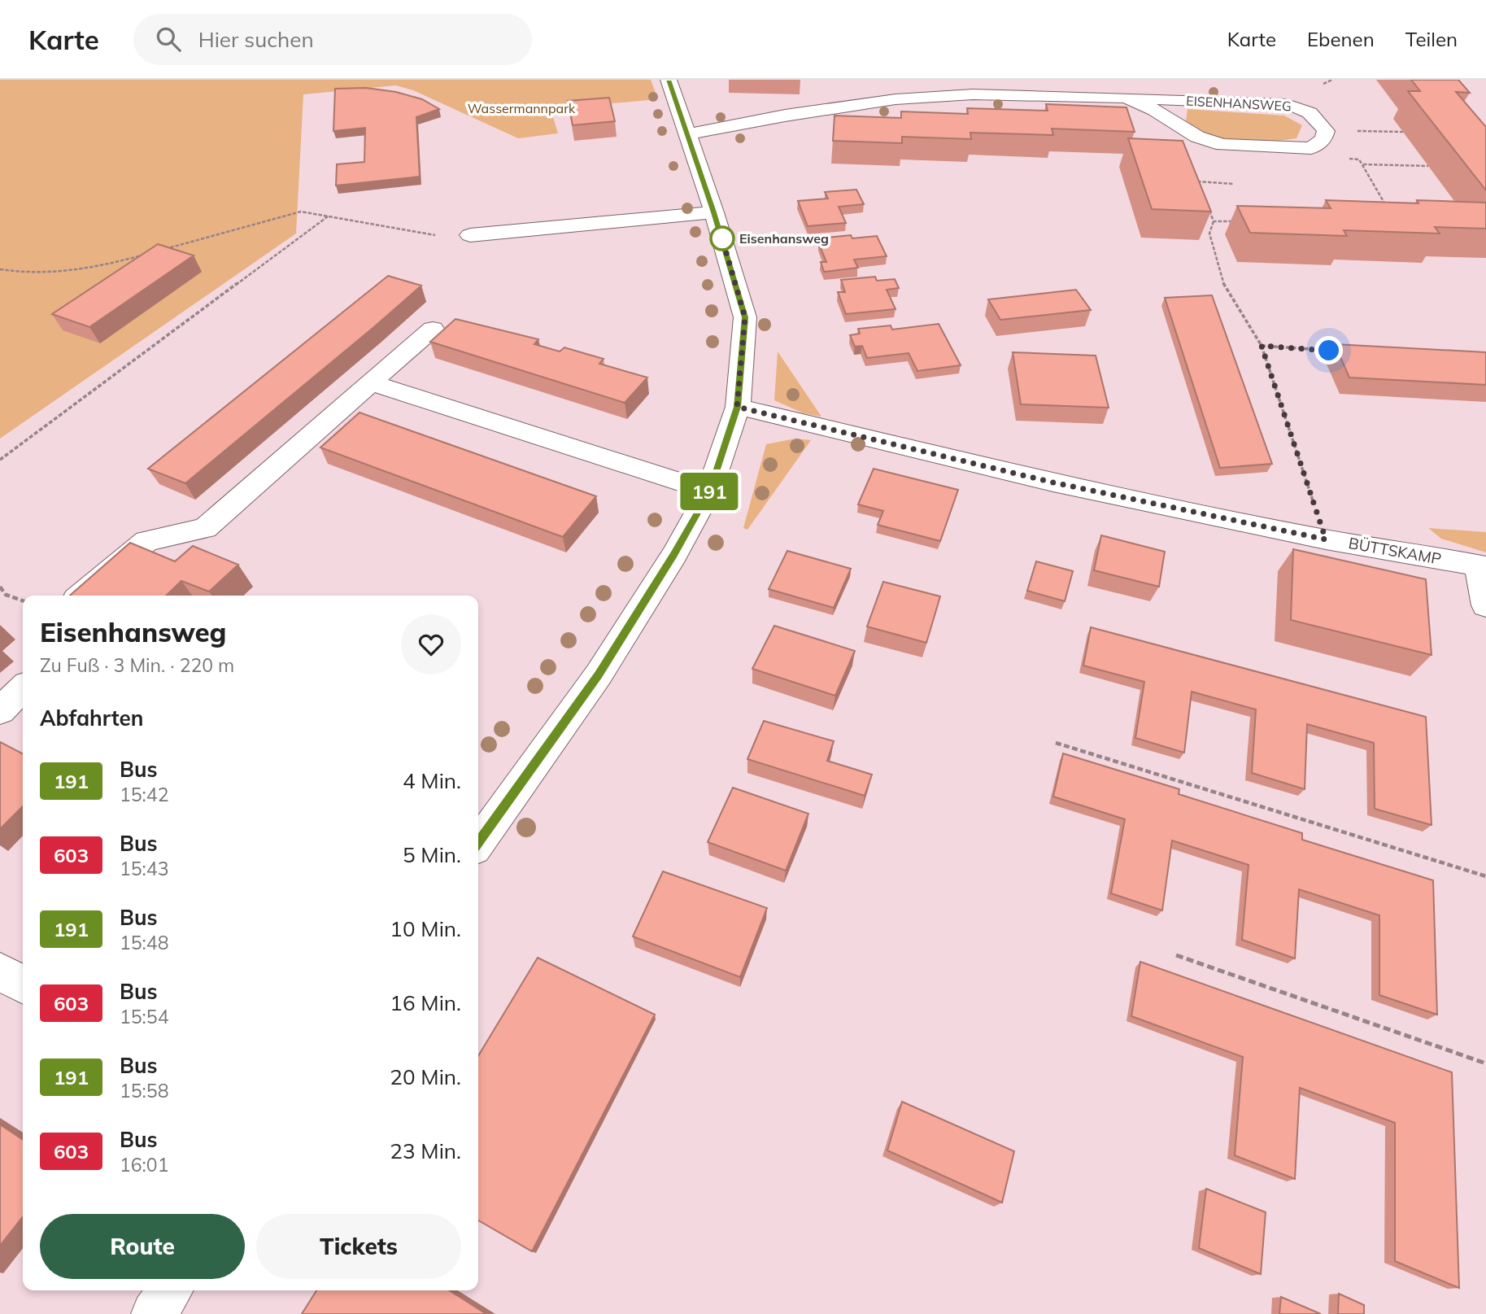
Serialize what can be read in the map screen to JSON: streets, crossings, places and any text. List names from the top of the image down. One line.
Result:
{"streets":{"street":["EISENHANSWEG","BÜTTSKAMP"]},"parks":["Wassermannpark"],"places":["Eisenhansweg"],"lines":["bus line 191"],"page":{"header":"Karte","search":"Hier suchen","nav":["Karte","Ebenen","Teilen"],"on_map":"191","heading":[["Eisenhansweg","Zu Fuß · 3 Min. · 220 m"],"Abfahrten"],"list":[{"mark":"191","name":"Bus","note":"15:42","value":"4 Min."},{"mark":"603","name":"Bus","note":"15:43","value":"5 Min."},{"mark":"191","name":"Bus","note":"15:48","value":"10 Min."},{"mark":"603","name":"Bus","note":"15:54","value":"16 Min."},{"mark":"191","name":"Bus","note":"15:58","value":"20 Min."},{"mark":"603","name":"Bus","note":"16:01","value":"23 Min."}],"buttons":["Route","Tickets"]}}
